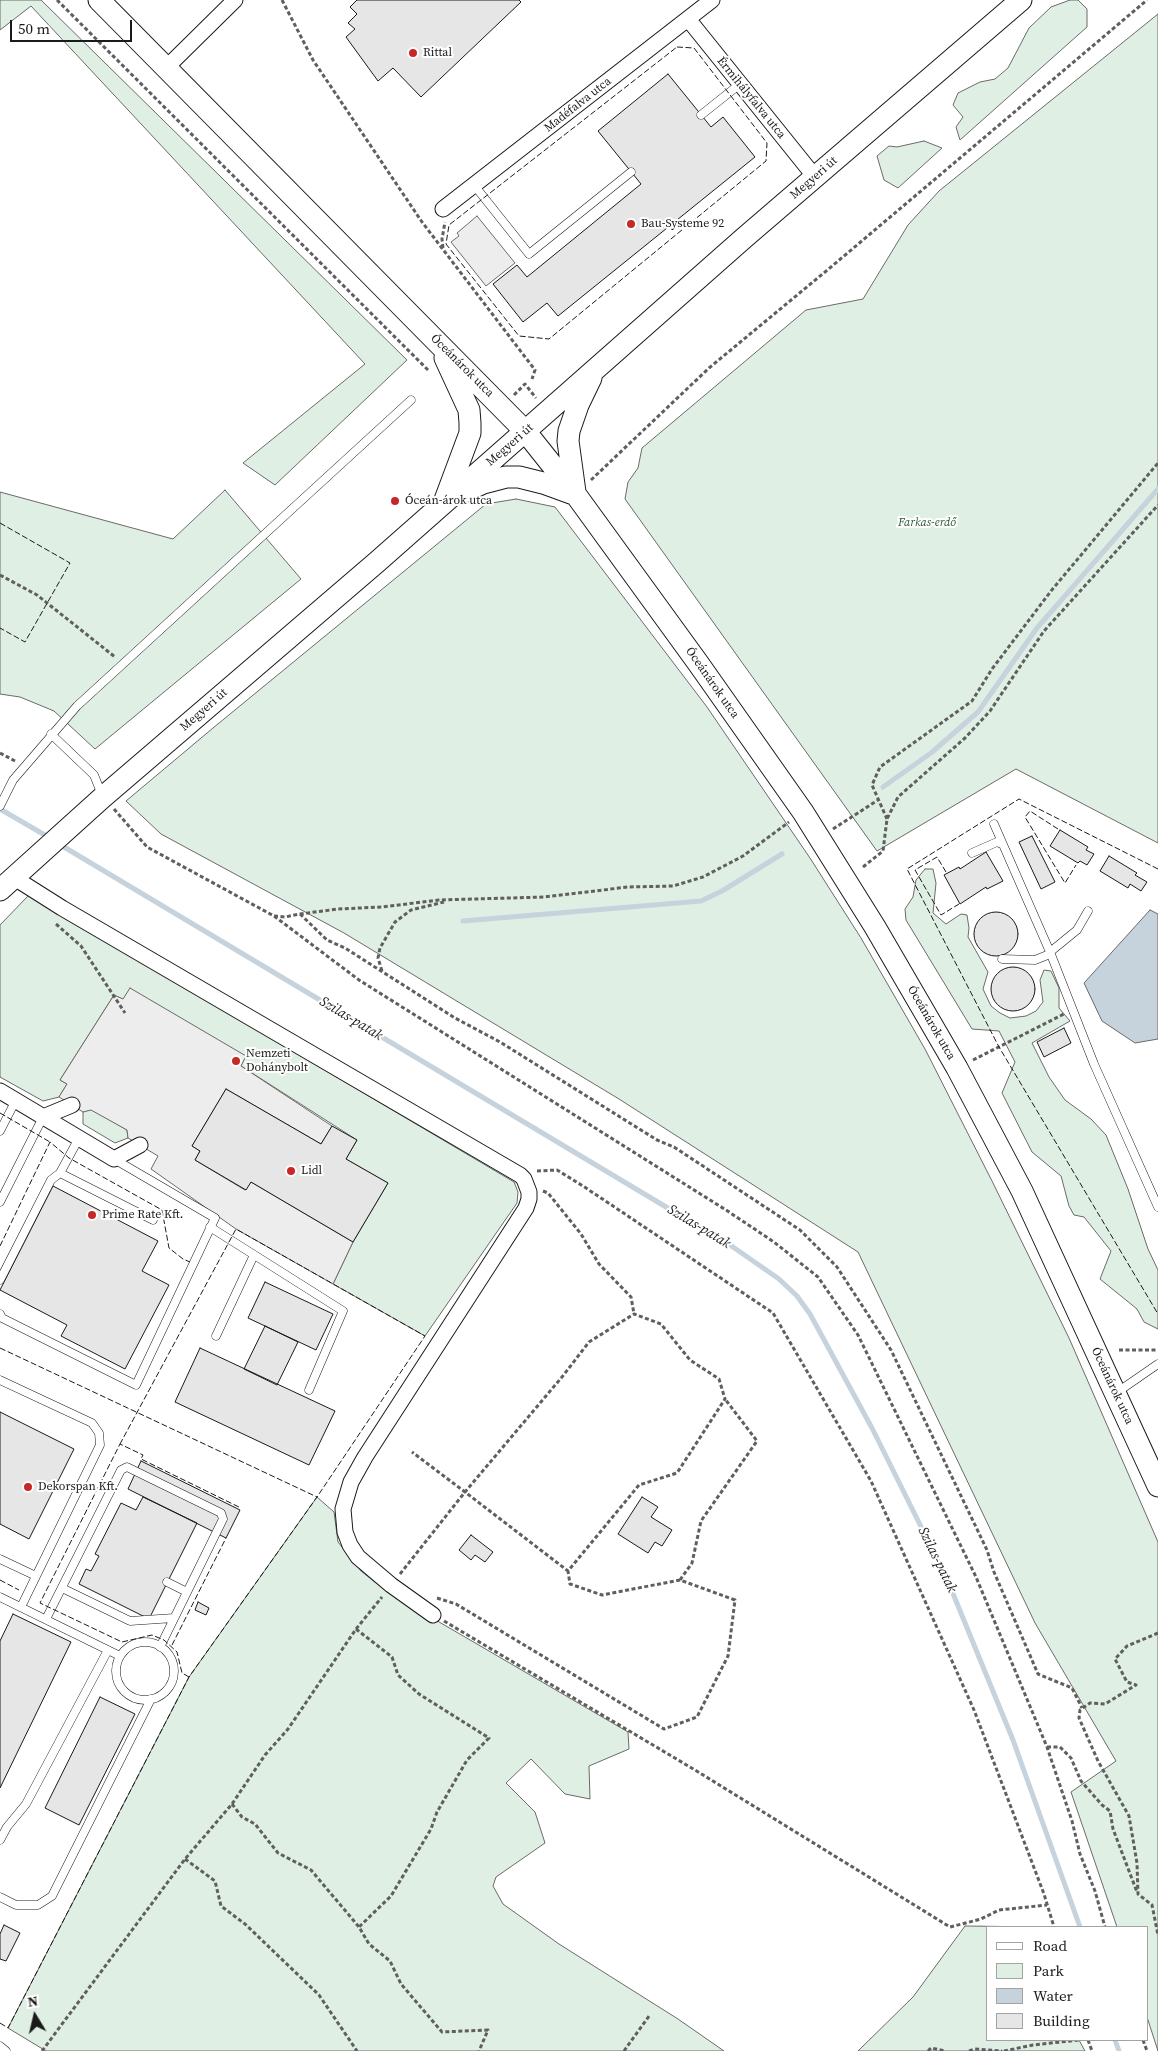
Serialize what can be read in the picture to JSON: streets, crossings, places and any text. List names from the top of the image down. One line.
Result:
{"streets":{"street":["Érmihályfalva utca","Madéfalva utca","Megyeri út","Óceánárok utca"]},"crossings":[["Érmihályfalva utca","Madéfalva utca"],["Érmihályfalva utca","Megyeri út"],["Megyeri út","Óceánárok utca"]],"water":["Szilas-patak"],"parks":["Farkas-erdő"],"places":["Rittal","Bau-Systeme 92","Óceán-árok utca","Nemzeti Dohánybolt","Lidl","Prime Rate Kft.","Dekorspan Kft."],"legend":["Road","Park","Water","Building"],"scale_bar":"50 m","north":"top"}
